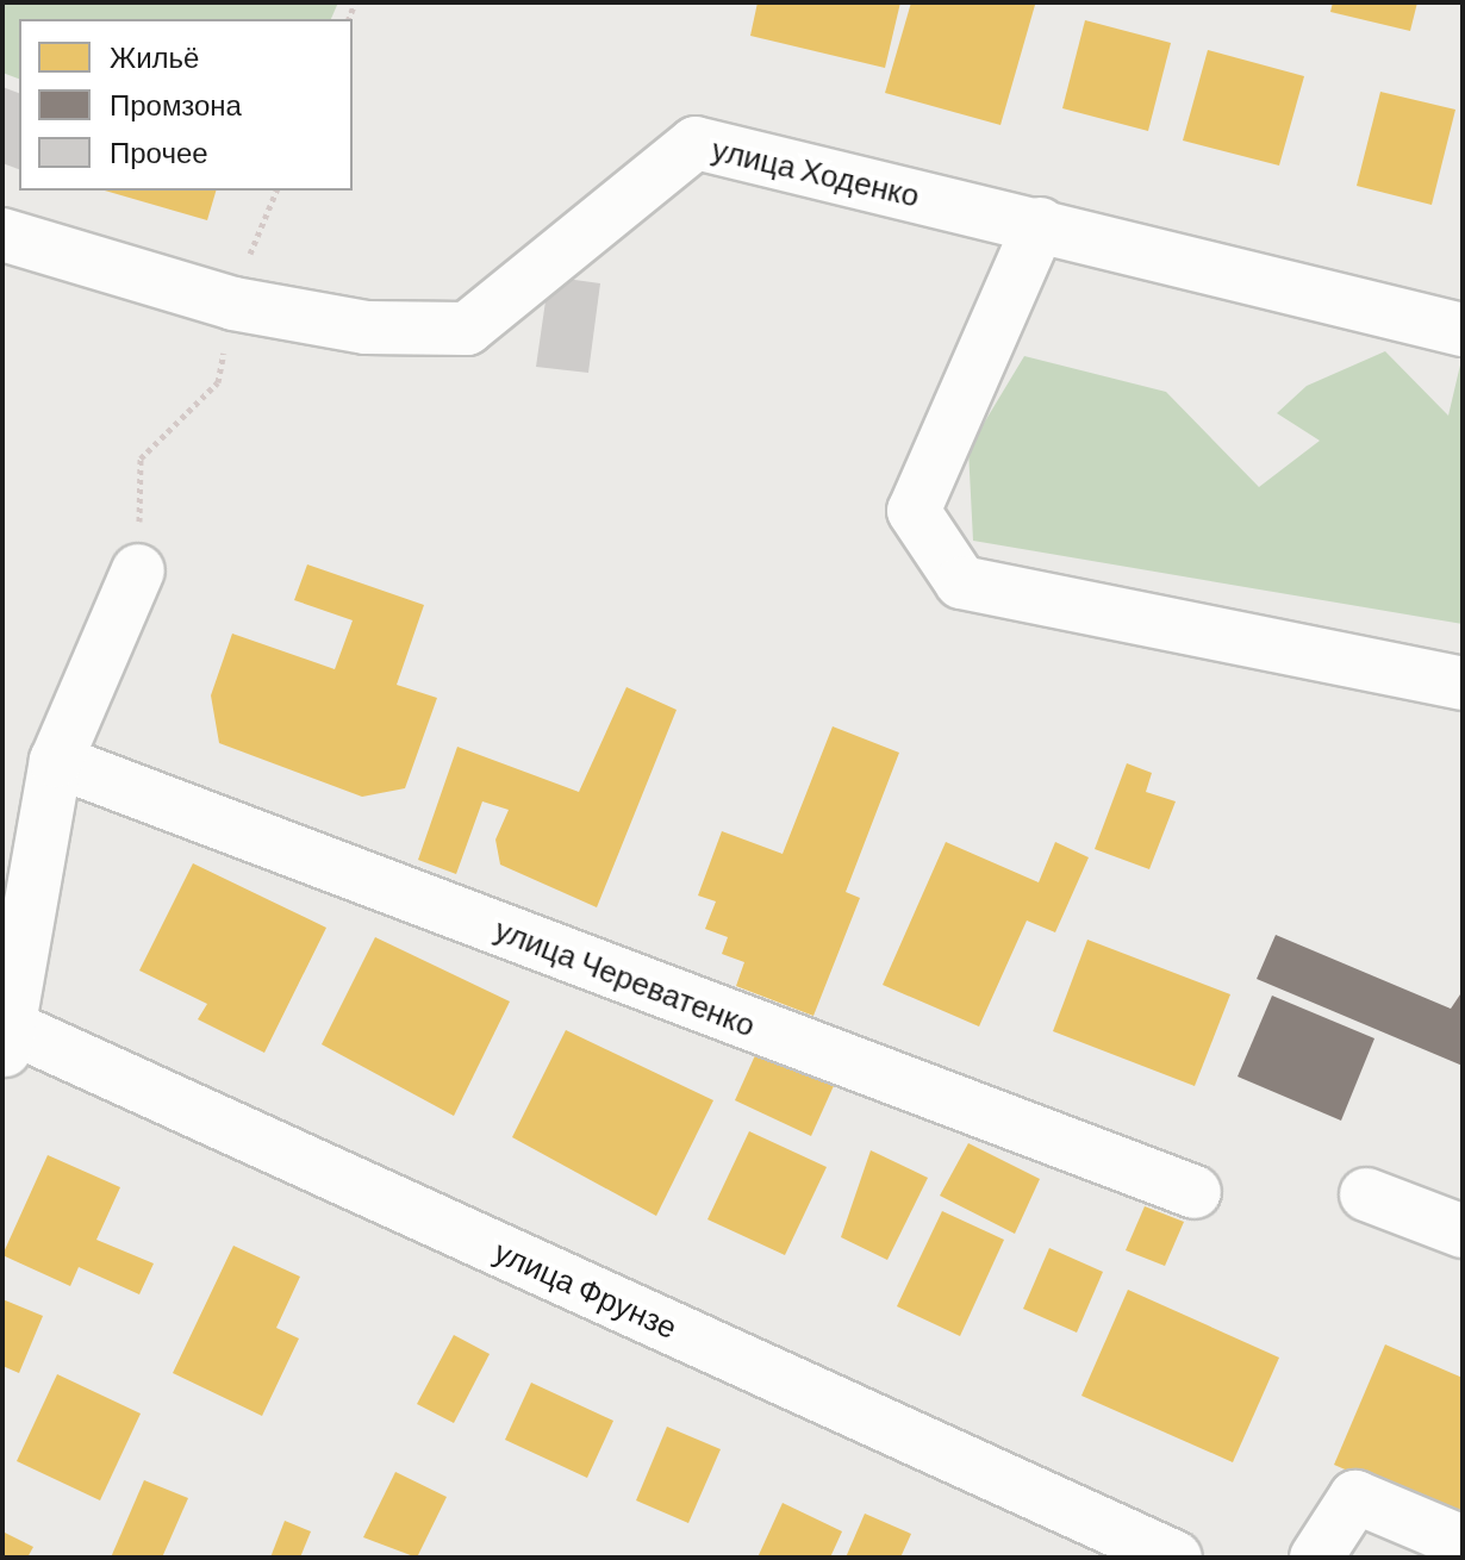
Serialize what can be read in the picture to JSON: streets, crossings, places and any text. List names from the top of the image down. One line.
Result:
{"streets":{"street":["улица Ходенко","улица Череватенко","улица Фрунзе"]},"legend":["Жильё","Промзона","Прочее"]}
